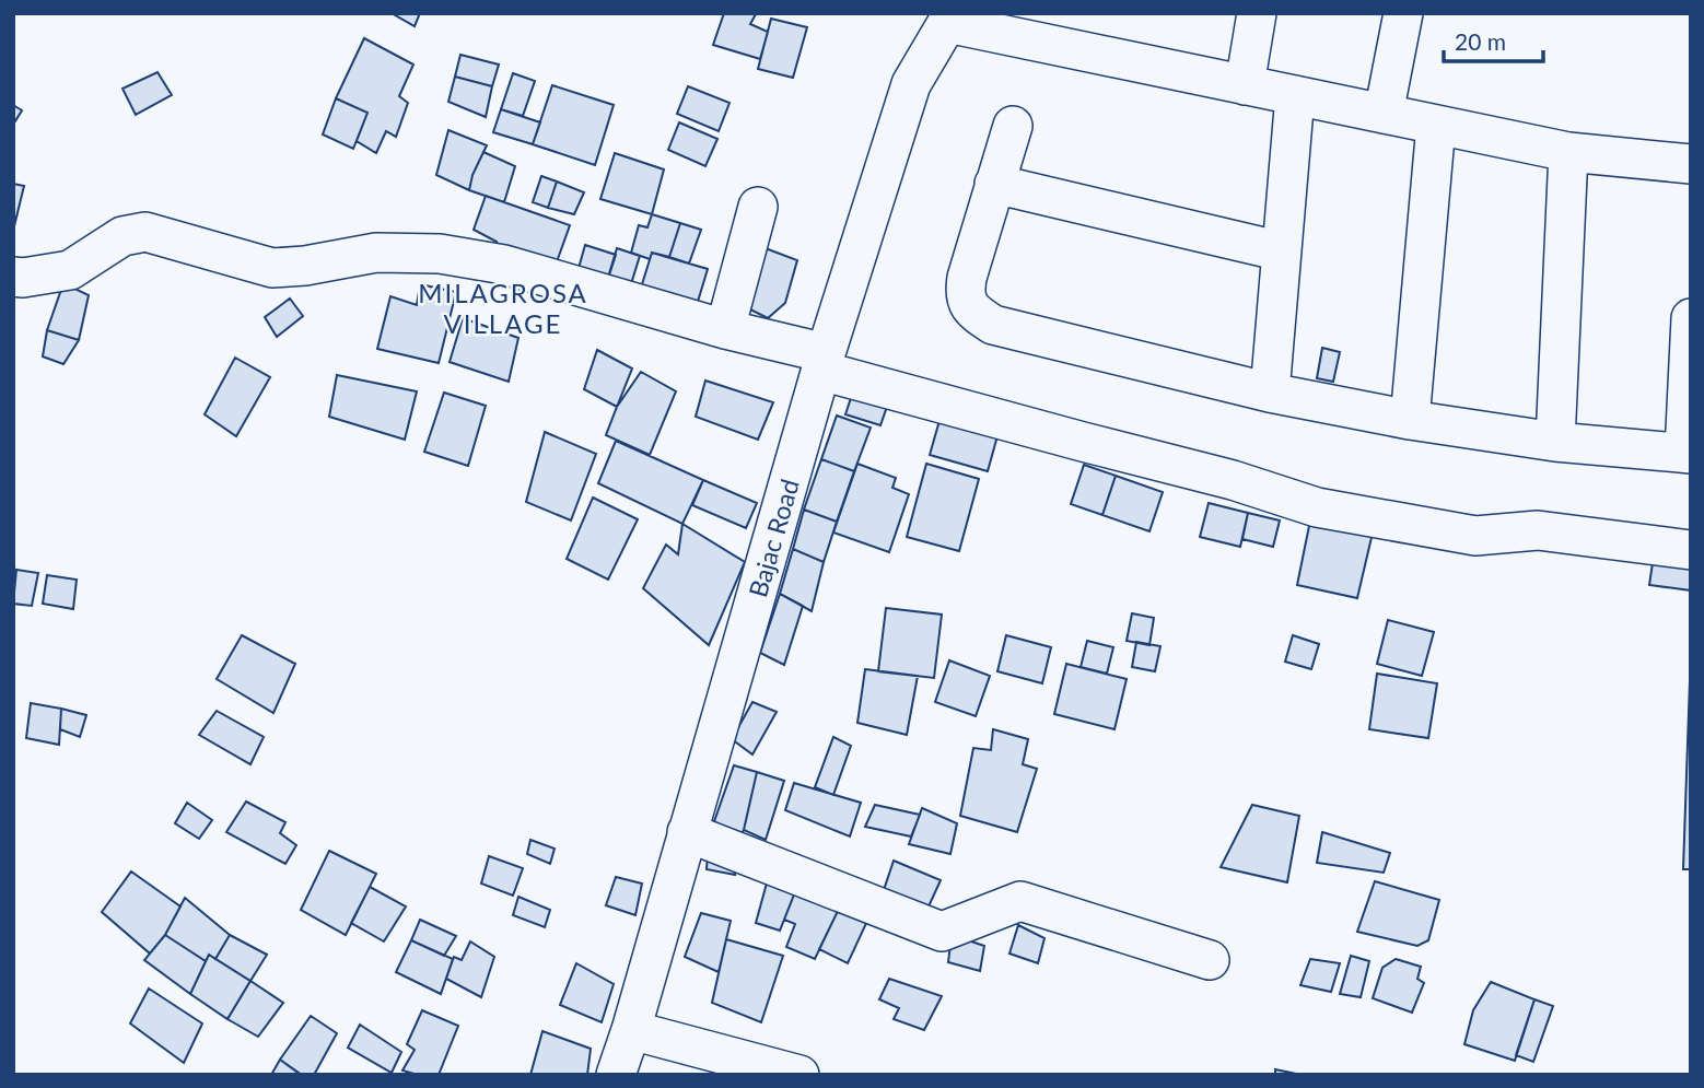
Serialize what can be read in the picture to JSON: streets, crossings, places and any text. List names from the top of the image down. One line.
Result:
{"streets":{"street":["Bajac Road"]},"districts":["MILAGROSA VILLAGE"],"scale_bar":"20 m"}
